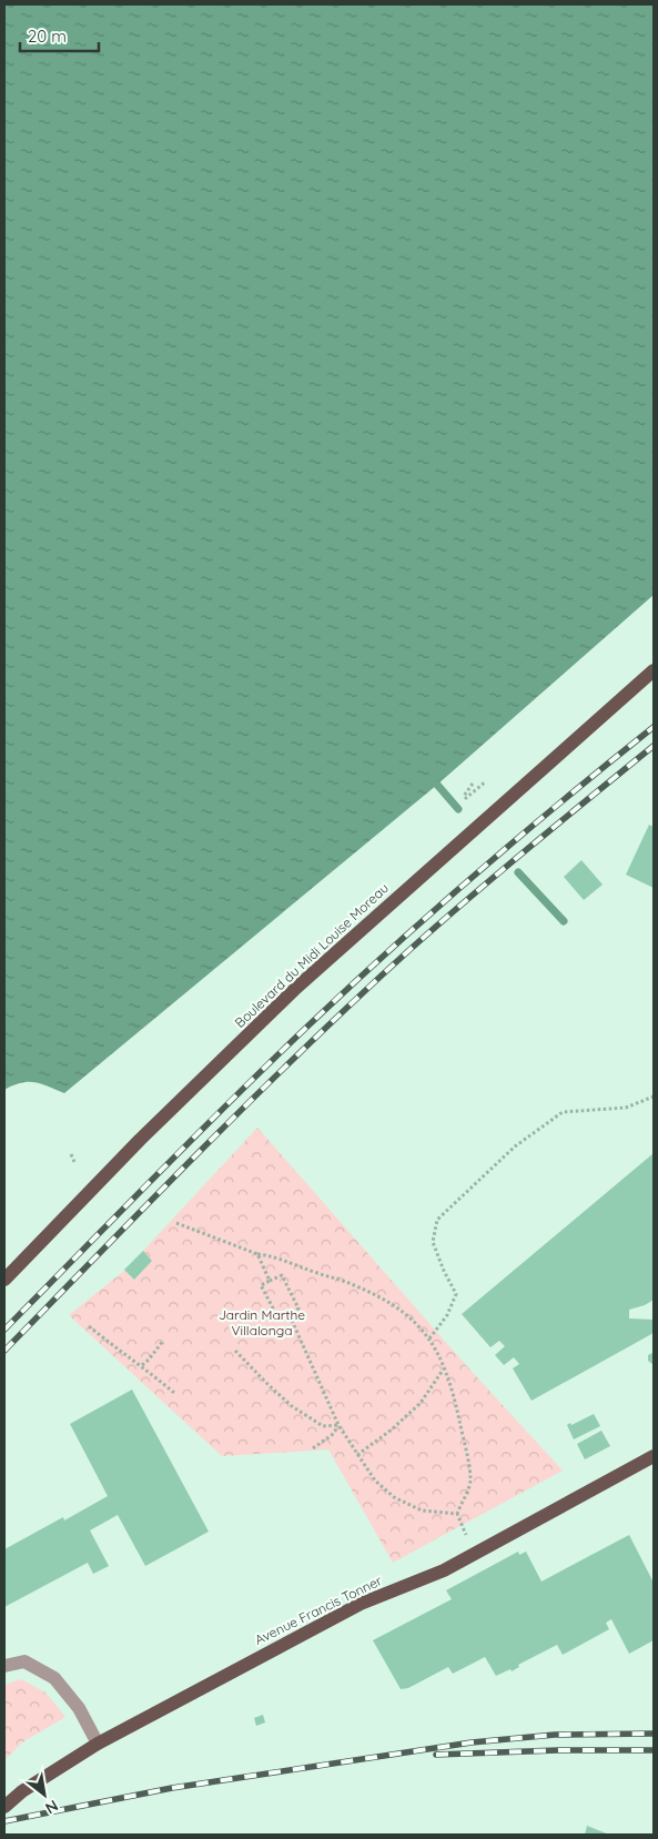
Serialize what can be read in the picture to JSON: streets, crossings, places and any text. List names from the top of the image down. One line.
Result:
{"streets":{"main road":["Boulevard du Midi Louise Moreau","Avenue Francis Tonner"]},"parks":["Jardin Marthe Villalonga"],"scale_bar":"20 m","north":"bottom right"}
